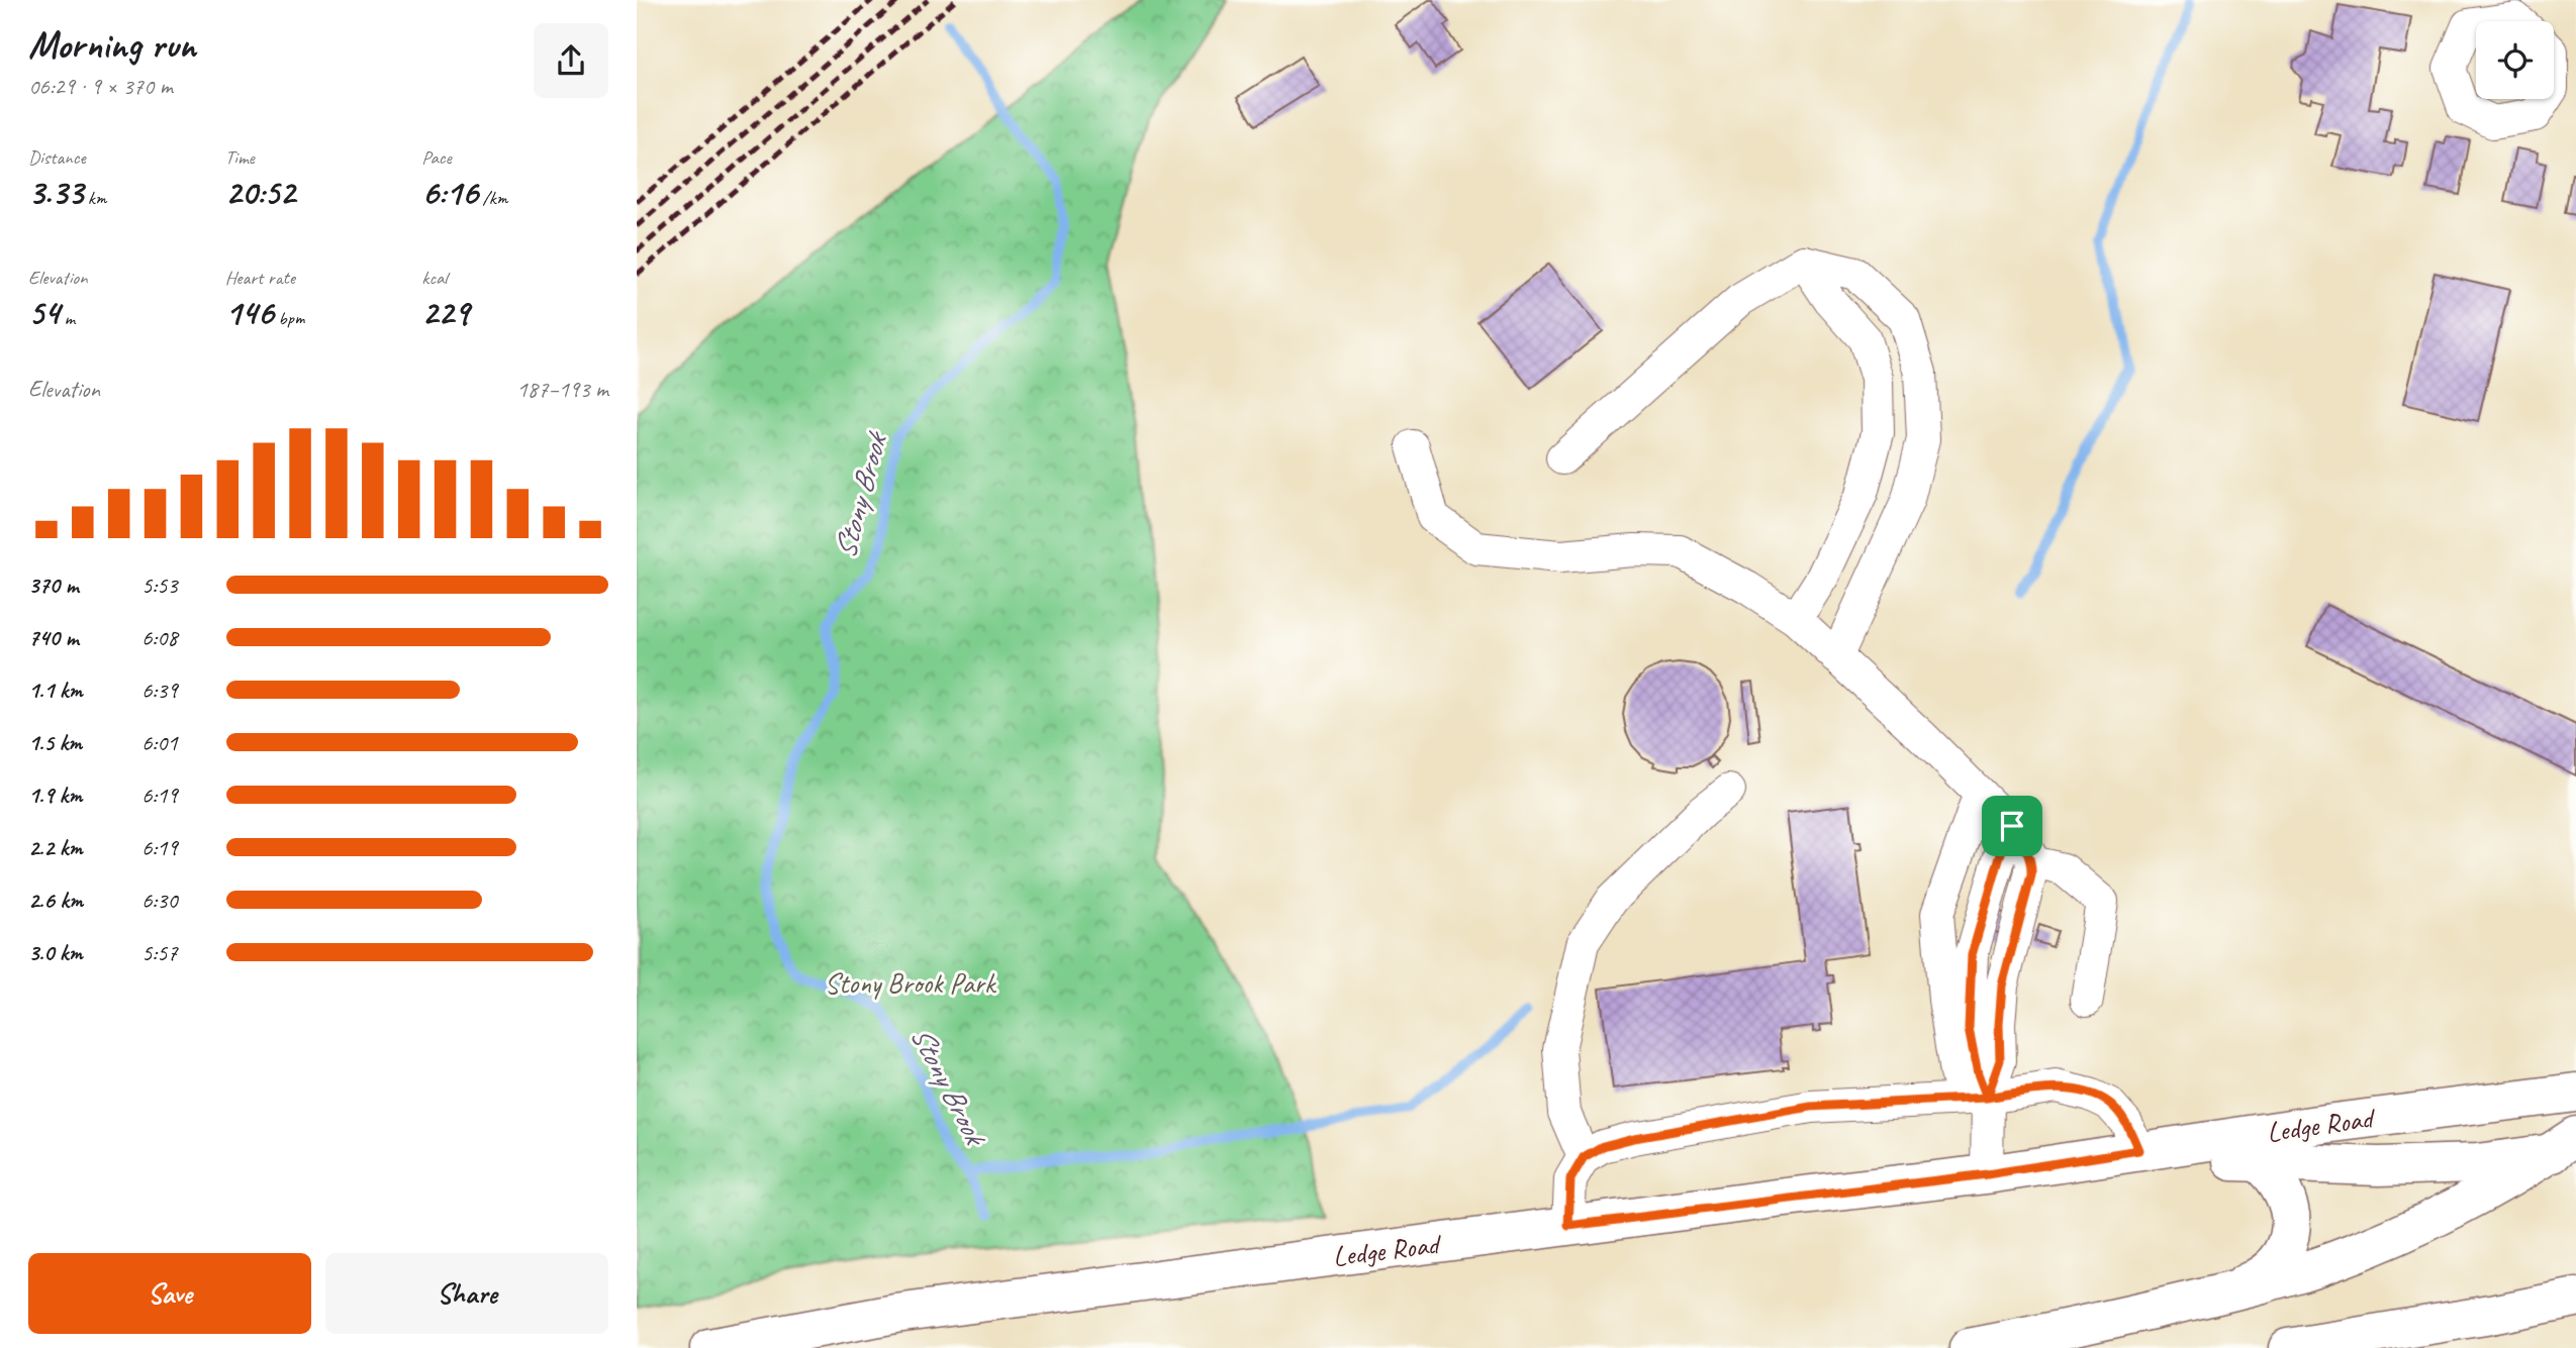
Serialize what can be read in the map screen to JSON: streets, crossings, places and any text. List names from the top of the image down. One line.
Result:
{"streets":{"main road":["Ledge Road"]},"water":["Stony Brook"],"parks":["Stony Brook Park"],"page":{"heading":["Morning run","06:29 · 9 × 370 m"],"stats":[["Distance","3.33 km"],["Time","20:52"],["Pace","6:16 /km"],["Elevation","54 m"],["Heart rate","146 bpm"],["kcal","229"]],"chart":["Elevation","187–193 m"],"list":[{"name":"370 m","note":"5:53"},{"name":"740 m","note":"6:08"},{"name":"1.1 km","note":"6:39"},{"name":"1.5 km","note":"6:01"},{"name":"1.9 km","note":"6:19"},{"name":"2.2 km","note":"6:19"},{"name":"2.6 km","note":"6:30"},{"name":"3.0 km","note":"5:57"}],"buttons":["Save","Share"]}}
